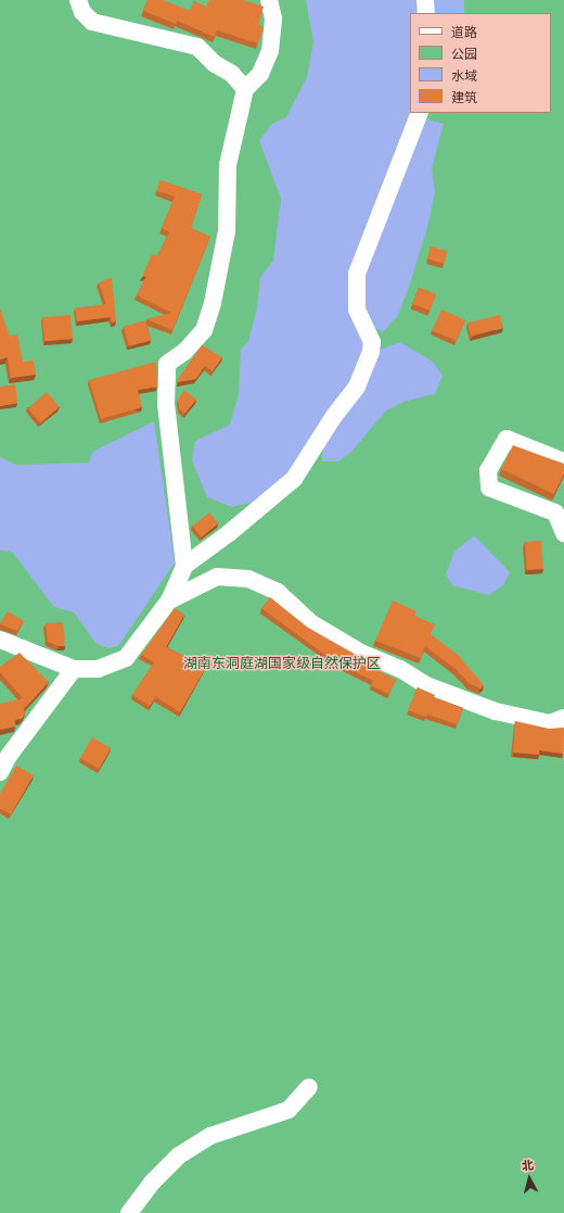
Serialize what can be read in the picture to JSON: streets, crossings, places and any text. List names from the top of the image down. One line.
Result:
{"parks":["湖南东洞庭湖国家级自然保护区"],"legend":["道路","公园","水域","建筑"],"north":"top"}
